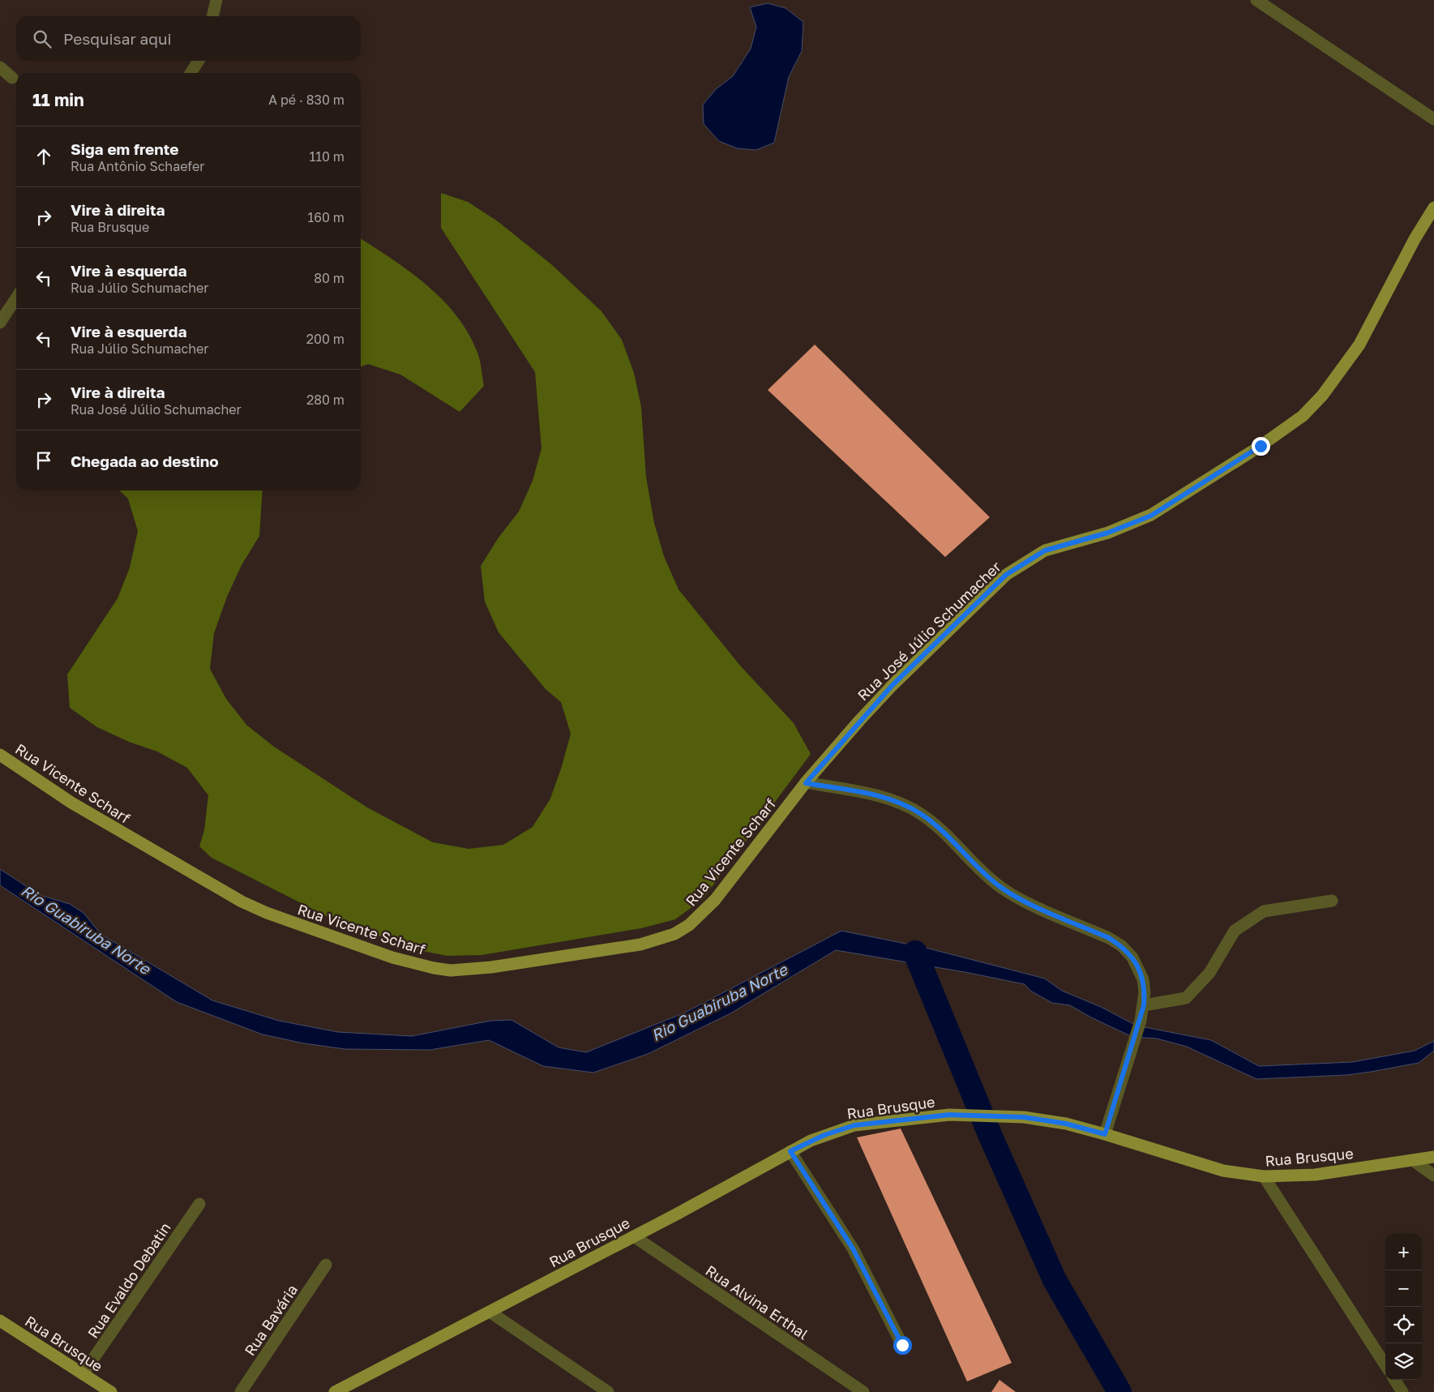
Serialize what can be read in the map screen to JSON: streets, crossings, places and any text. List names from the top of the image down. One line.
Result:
{"streets":{"main road":["Rua José Júlio Schumacher","Rua Vicente Scharf","Rua Brusque"],"street":["Rua Evaldo Debatin","Rua Alvina Erthal","Rua Bavária"]},"crossings":[["Rua José Júlio Schumacher","Rua Vicente Scharf"],["Rua Brusque","Rua Evaldo Debatin"],["Rua Brusque","Rua Alvina Erthal"]],"water":["Rio Guabiruba Norte"],"page":{"search":"Pesquisar aqui","heading":["11 min","A pé · 830 m"],"list":[["Siga em frente","Rua Antônio Schaefer","110 m"],["Vire à direita","Rua Brusque","160 m"],["Vire à esquerda","Rua Júlio Schumacher","80 m"],["Vire à esquerda","Rua Júlio Schumacher","200 m"],["Vire à direita","Rua José Júlio Schumacher","280 m"],"Chegada ao destino"],"map_buttons":["+","−"]}}
